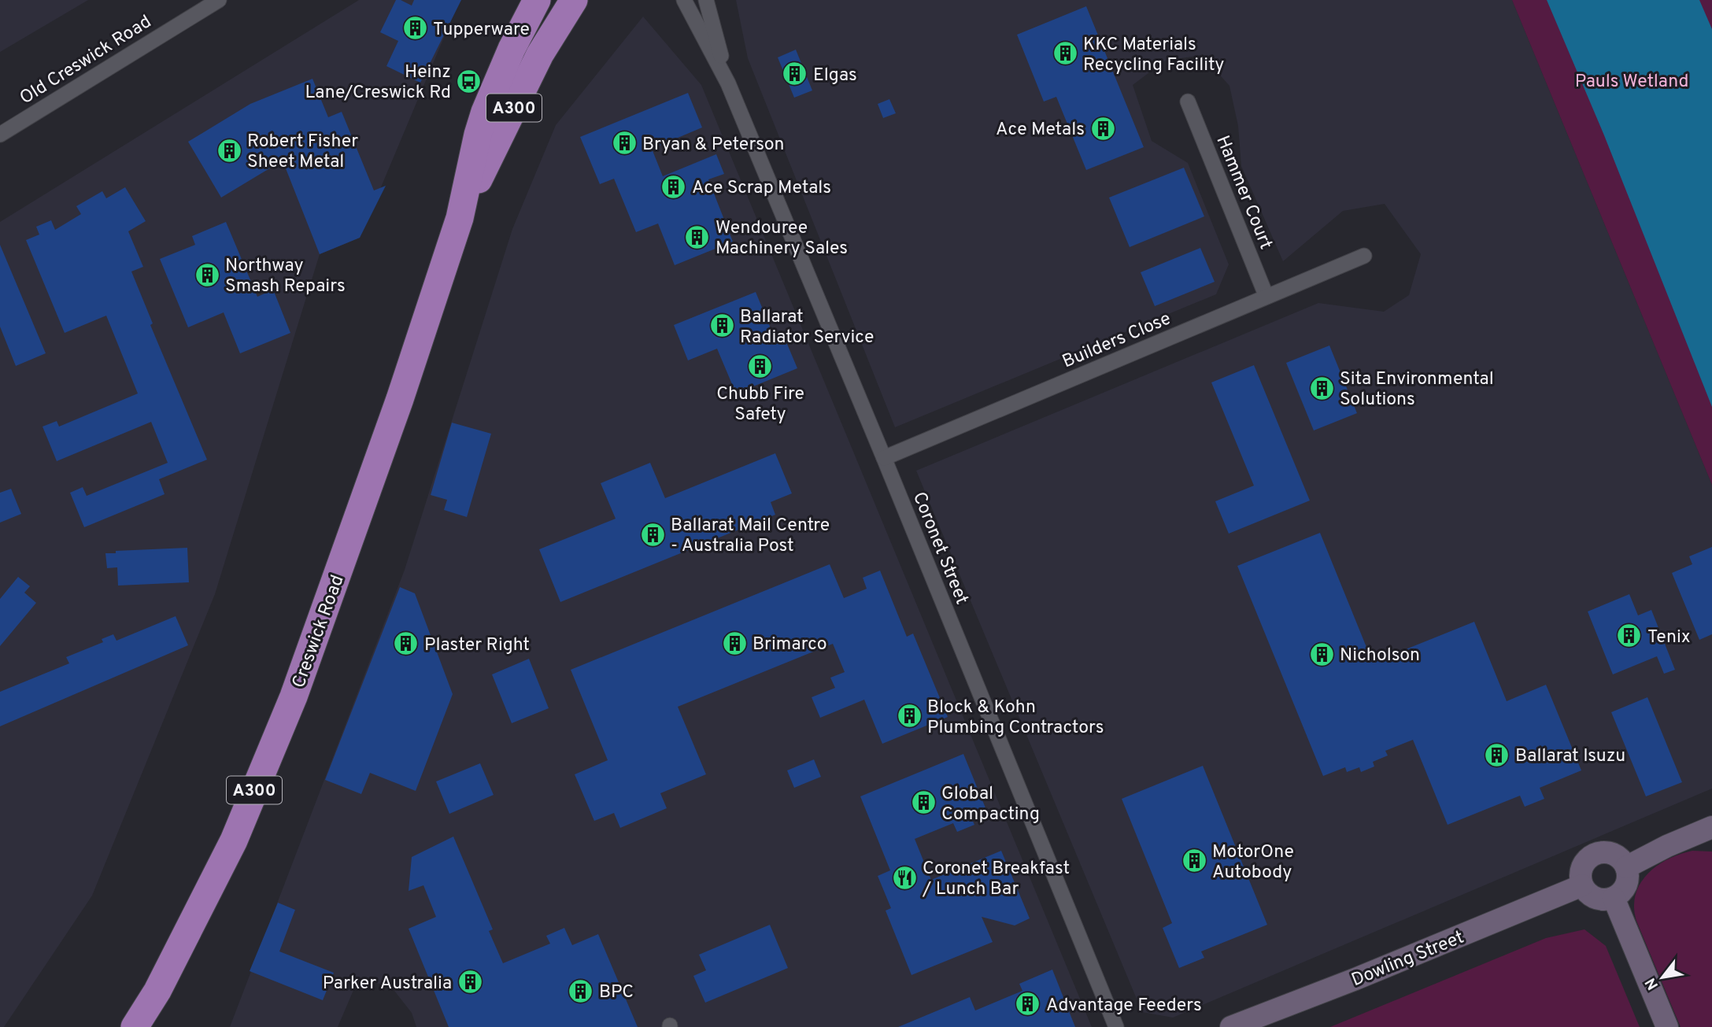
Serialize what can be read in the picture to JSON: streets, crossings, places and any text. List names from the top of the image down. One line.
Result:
{"streets":{"highway":["A300","Creswick Road"],"street":["Old Creswick Road","Hammer Court","Builders Close","Coronet Street","Dowling Street"]},"crossings":[["Hammer Court","Builders Close"],["Builders Close","Coronet Street"]],"parks":["Pauls Wetland"],"places":{"building":["Tupperware","KKC Materials Recycling Facility","Elgas","Ace Metals","Bryan & Peterson","Robert Fisher Sheet Metal","Ace Scrap Metals","Wendouree Machinery Sales","Northway Smash Repairs","Ballarat Radiator Service","Chubb Fire Safety","Sita Environmental Solutions","Ballarat Mail Centre - Australia Post","Tenix","Brimarco","Plaster Right","Nicholson","Block & Kohn Plumbing Contractors","Ballarat Isuzu","Global Compacting","MotorOne Autobody","Parker Australia","BPC","Advantage Feeders"],"bus stop":["Heinz Lane/Creswick Rd"],"restaurant":["Coronet Breakfast / Lunch Bar"]},"north":"bottom left"}
